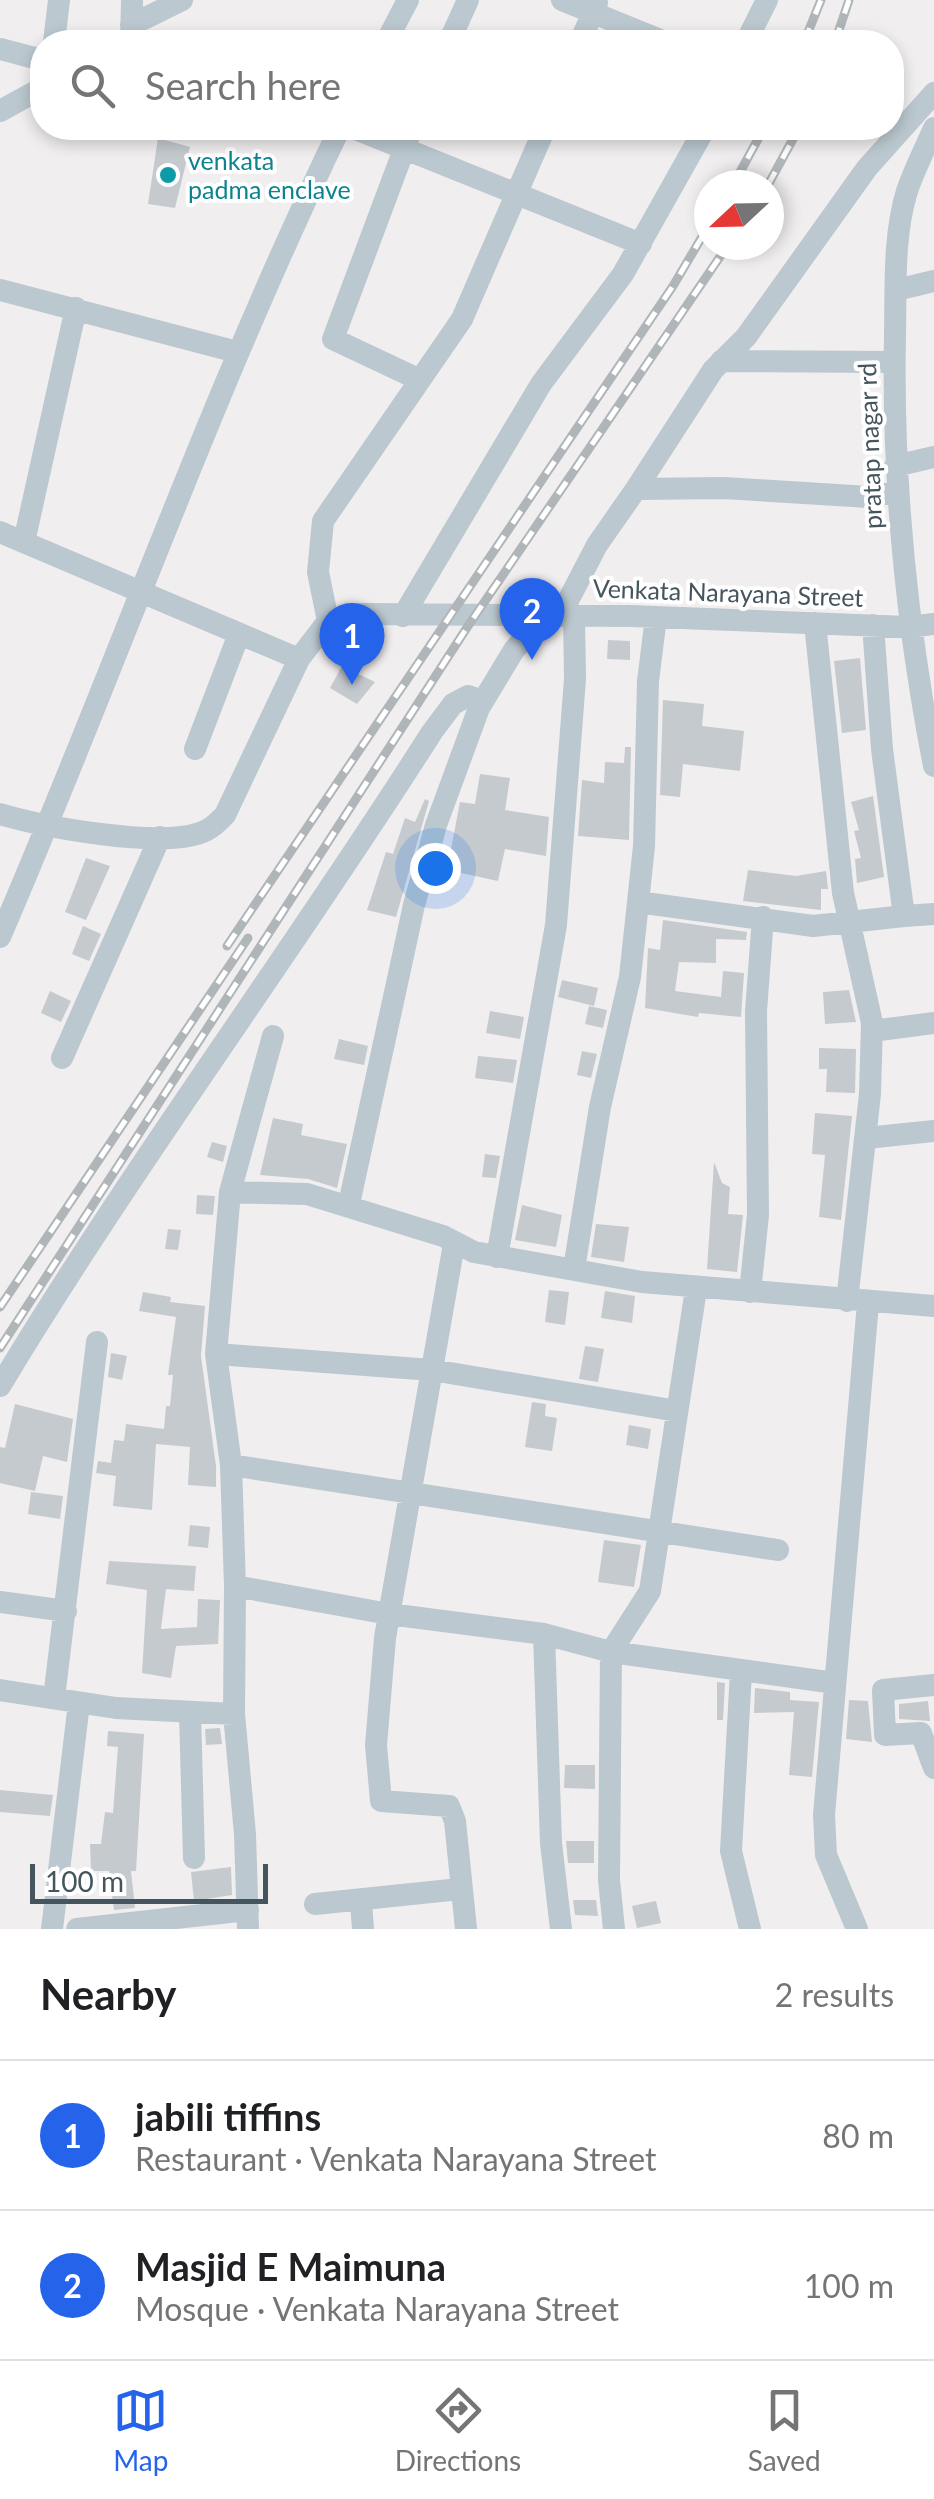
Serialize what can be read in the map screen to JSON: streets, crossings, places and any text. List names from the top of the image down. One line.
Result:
{"streets":{"street":["pratap nagar rd","Venkata Narayana Street"]},"crossings":[["pratap nagar rd","Venkata Narayana Street"]],"places":["venkata padma enclave"],"scale_bar":"100 m","north":"left","page":{"search":"Search here","pins":["2","1"],"scale":"100 m","heading":["Nearby","2 results"],"list":[{"mark":"1","name":"jabili tiffins","note":"Restaurant · Venkata Narayana Street","value":"80 m"},{"mark":"2","name":"Masjid E Maimuna","note":"Mosque · Venkata Narayana Street","value":"100 m"}],"nav":["Map","Directions","Saved"]}}
